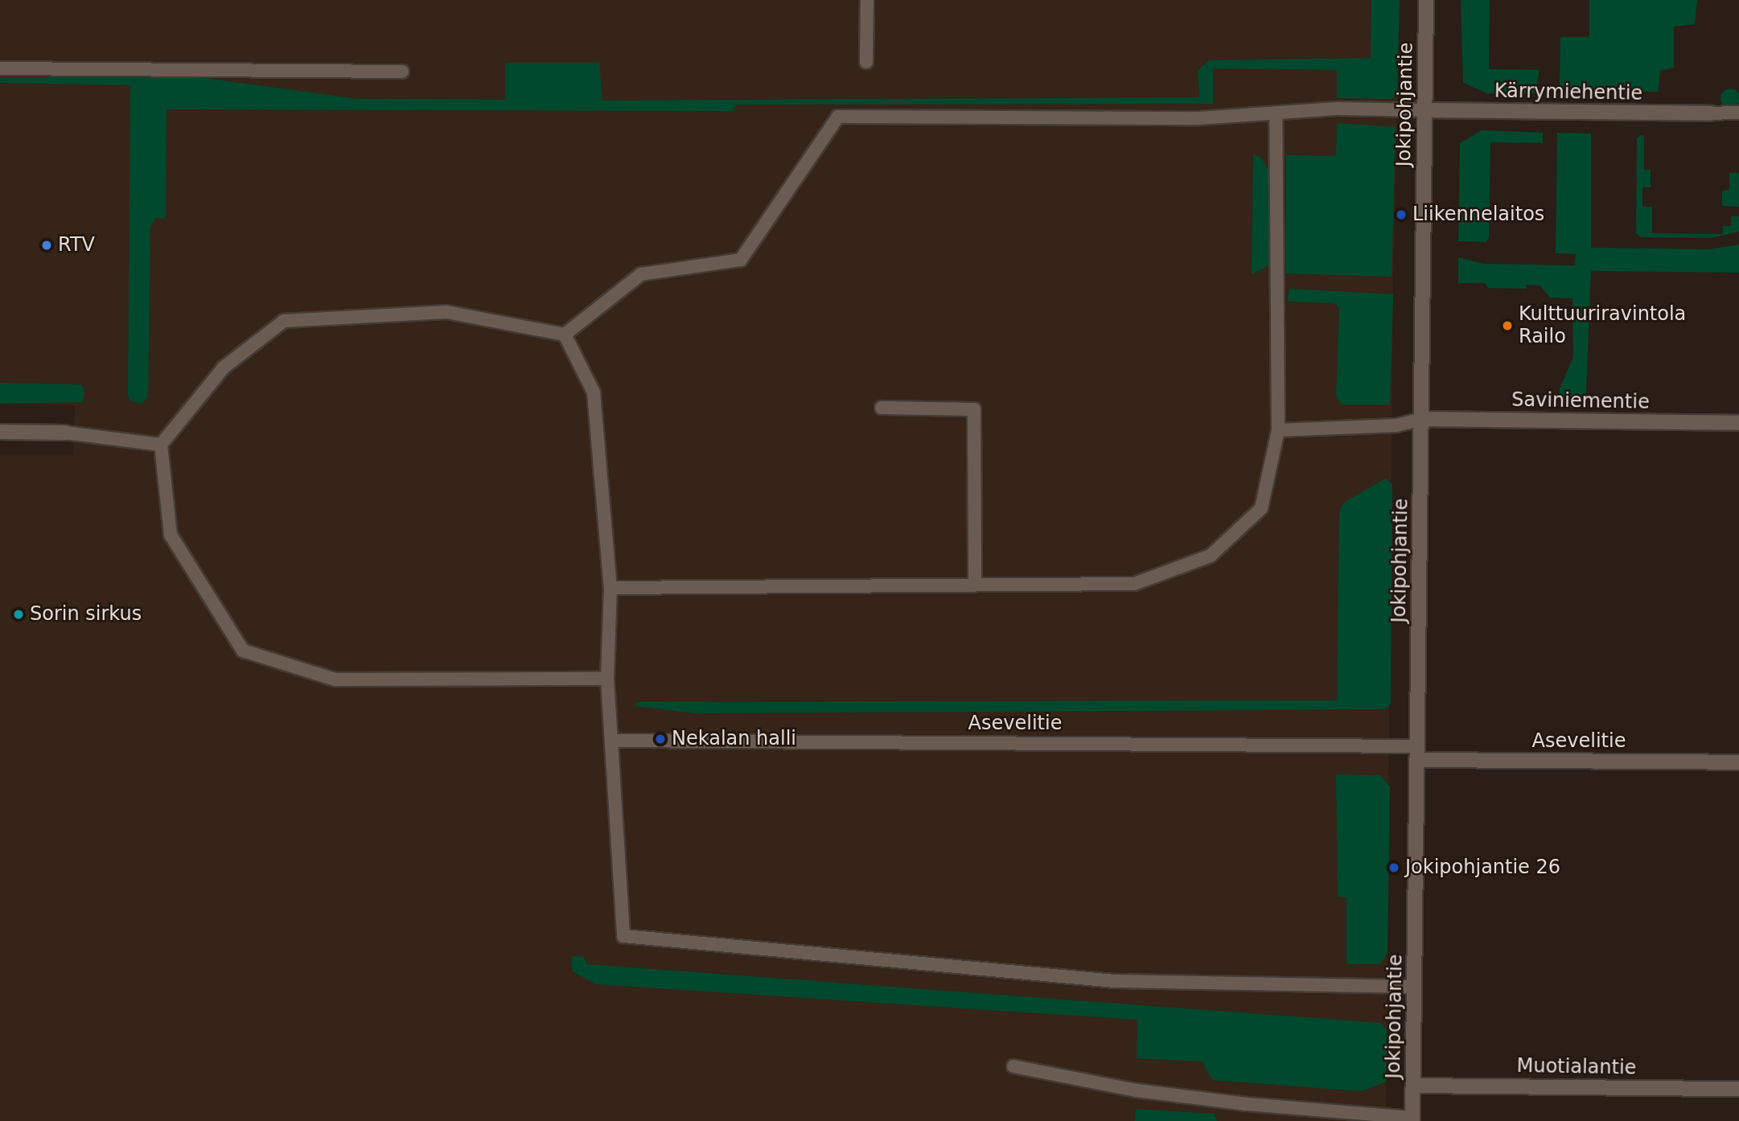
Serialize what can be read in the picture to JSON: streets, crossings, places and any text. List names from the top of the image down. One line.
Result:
{"streets":{"street":["Kärrymiehentie","Jokipohjantie","Saviniementie","Asevelitie","Muotialantie"]},"crossings":[["Kärrymiehentie","Jokipohjantie"],["Jokipohjantie","Saviniementie"],["Jokipohjantie","Asevelitie"],["Jokipohjantie","Muotialantie"]],"places":["Liikennelaitos","RTV","Kulttuuriravintola Railo","Sorin sirkus","Nekalan halli","Jokipohjantie 26"]}
